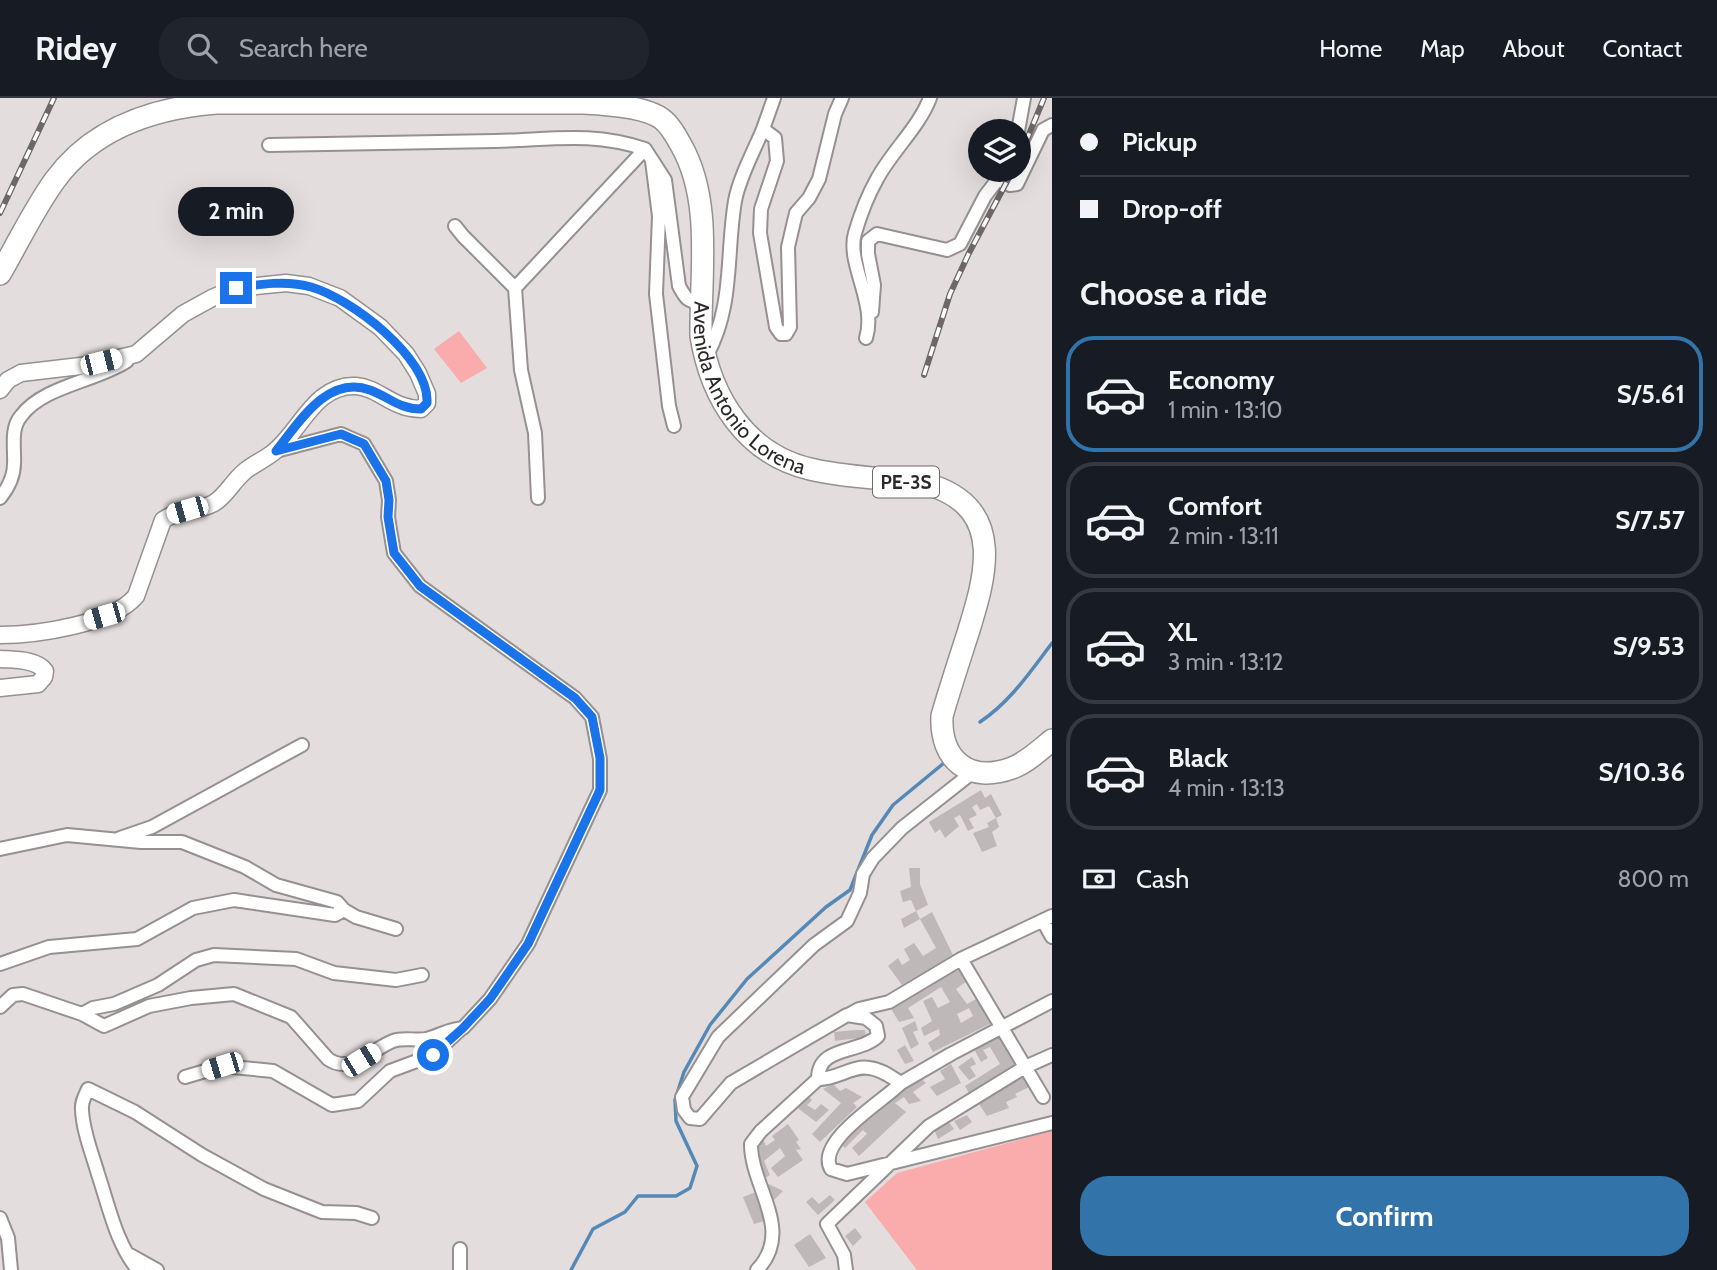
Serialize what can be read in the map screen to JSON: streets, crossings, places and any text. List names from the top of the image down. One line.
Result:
{"streets":{"highway":["Avenida Antonio Lorena","PE-3S"]},"page":{"header":"Ridey","search":"Search here","nav":["Home","Map","About","Contact"],"banner":["Pickup","Drop-off"],"bubble":"2 min","heading":"Choose a ride","list":[{"name":"Economy","note":"1 min · 13:10","value":"S/5.61"},{"name":"Comfort","note":"2 min · 13:11","value":"S/7.57"},{"name":"XL","note":"3 min · 13:12","value":"S/9.53"},{"name":"Black","note":"4 min · 13:13","value":"S/10.36"}],"pay":["Cash","800 m"],"buttons":"Confirm"}}
